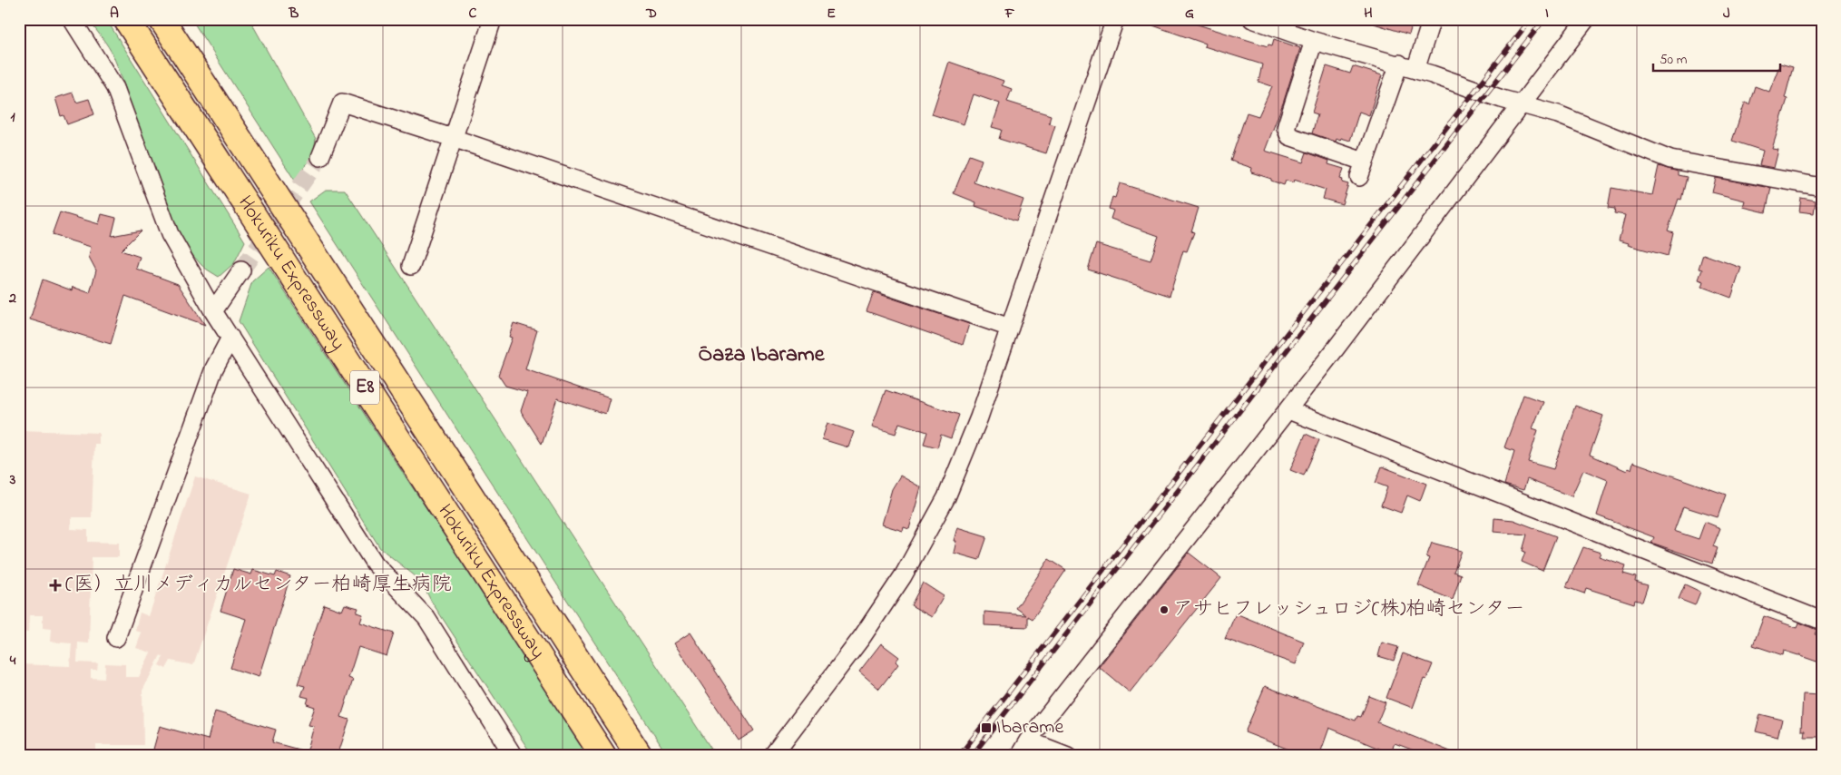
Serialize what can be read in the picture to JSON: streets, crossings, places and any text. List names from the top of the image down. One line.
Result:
{"streets":{"highway":["Hokuriku Expressway","E8"]},"districts":["Ōaza Ibarame"],"places":{"health":["(医）立川メディカルセンター柏崎厚生病院"],"other":["アサヒフレッシュロジ(株)柏崎センター"],"transit":["Ibarame"]},"scale_bar":"50 m","grid":{"columns":["A","B","C","D","E","F","G","H","I","J"],"rows":["1","2","3","4"]}}
